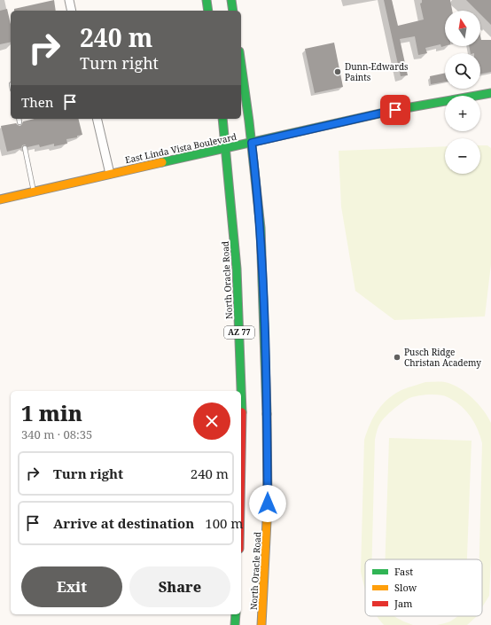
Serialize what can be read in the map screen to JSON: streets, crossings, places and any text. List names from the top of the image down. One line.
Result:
{"streets":{"main road":["East Linda Vista Boulevard","North Oracle Road","AZ 77"]},"crossings":[["East Linda Vista Boulevard","North Oracle Road"]],"places":["Dunn-Edwards Paints","Pusch Ridge Christan Academy"],"legend":["Fast","Slow","Jam"],"north":"top","page":{"map_buttons":["+","−"],"turn":["240 m","Turn right"],"then":"Then","heading":["1 min","340 m · 08:35"],"list":[{"name":"Turn right","value":"240 m"},{"name":"Arrive at destination","value":"100 m"}],"buttons":["Exit","Share"]}}
